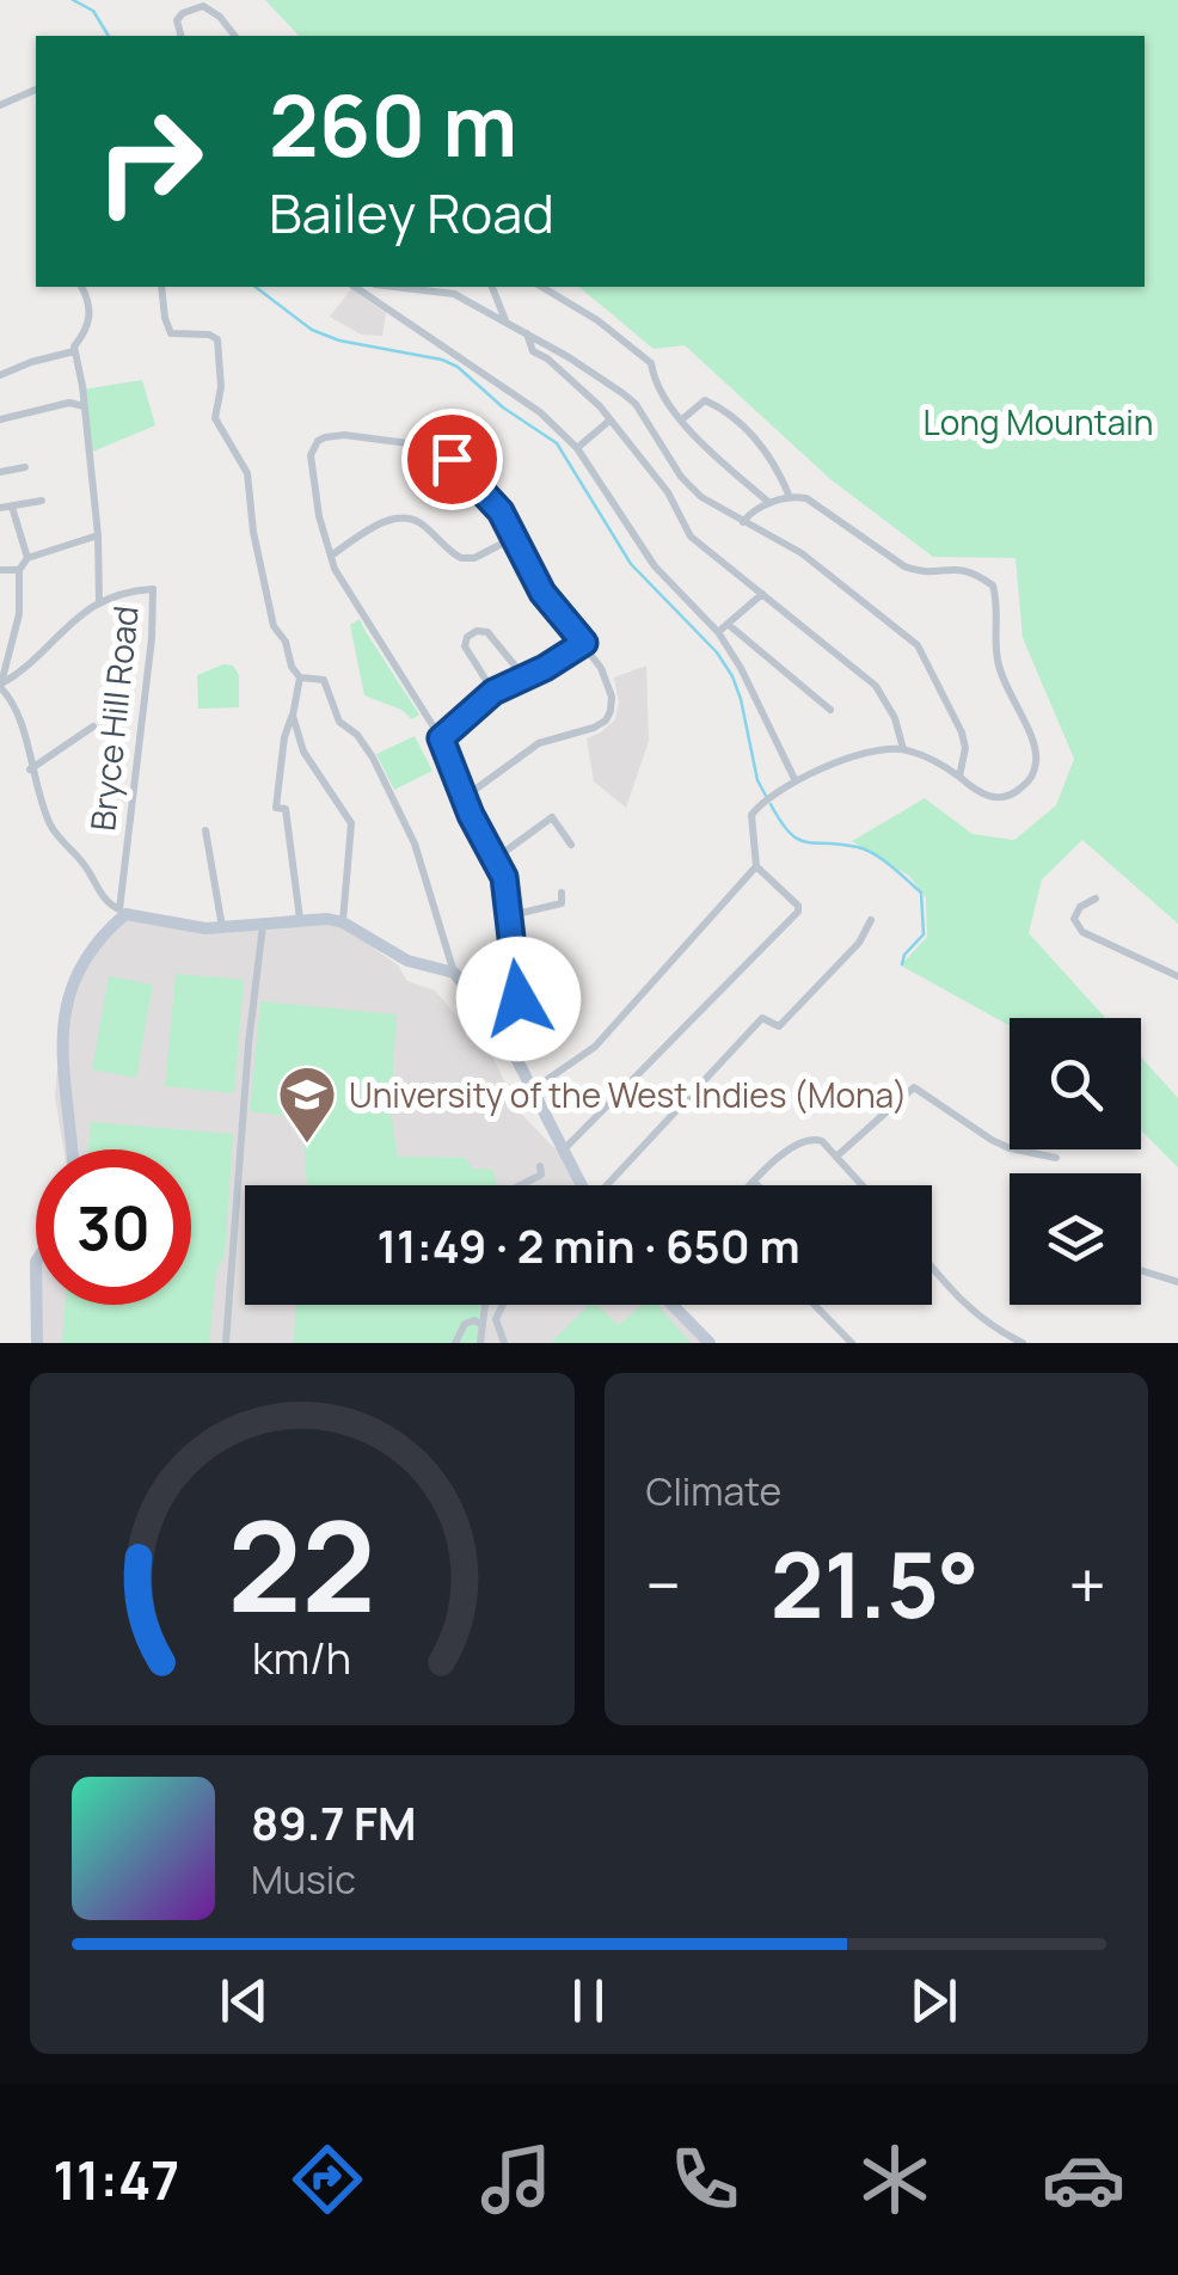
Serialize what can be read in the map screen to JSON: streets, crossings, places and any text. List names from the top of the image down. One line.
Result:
{"streets":{"street":["Bryce Hill Road"]},"parks":["Long Mountain"],"places":{"school or university":["University of the West Indies (Mona)"]},"page":{"turn":["260 m","Bailey Road"],"limit":"30","trip":"11:49 · 2 min · 650 m","tile":"Climate","heat":["−","21.5°","+"],"song":["89.7 FM","Music"],"tabs":"11:47","gauge":["22","km/h"]}}
